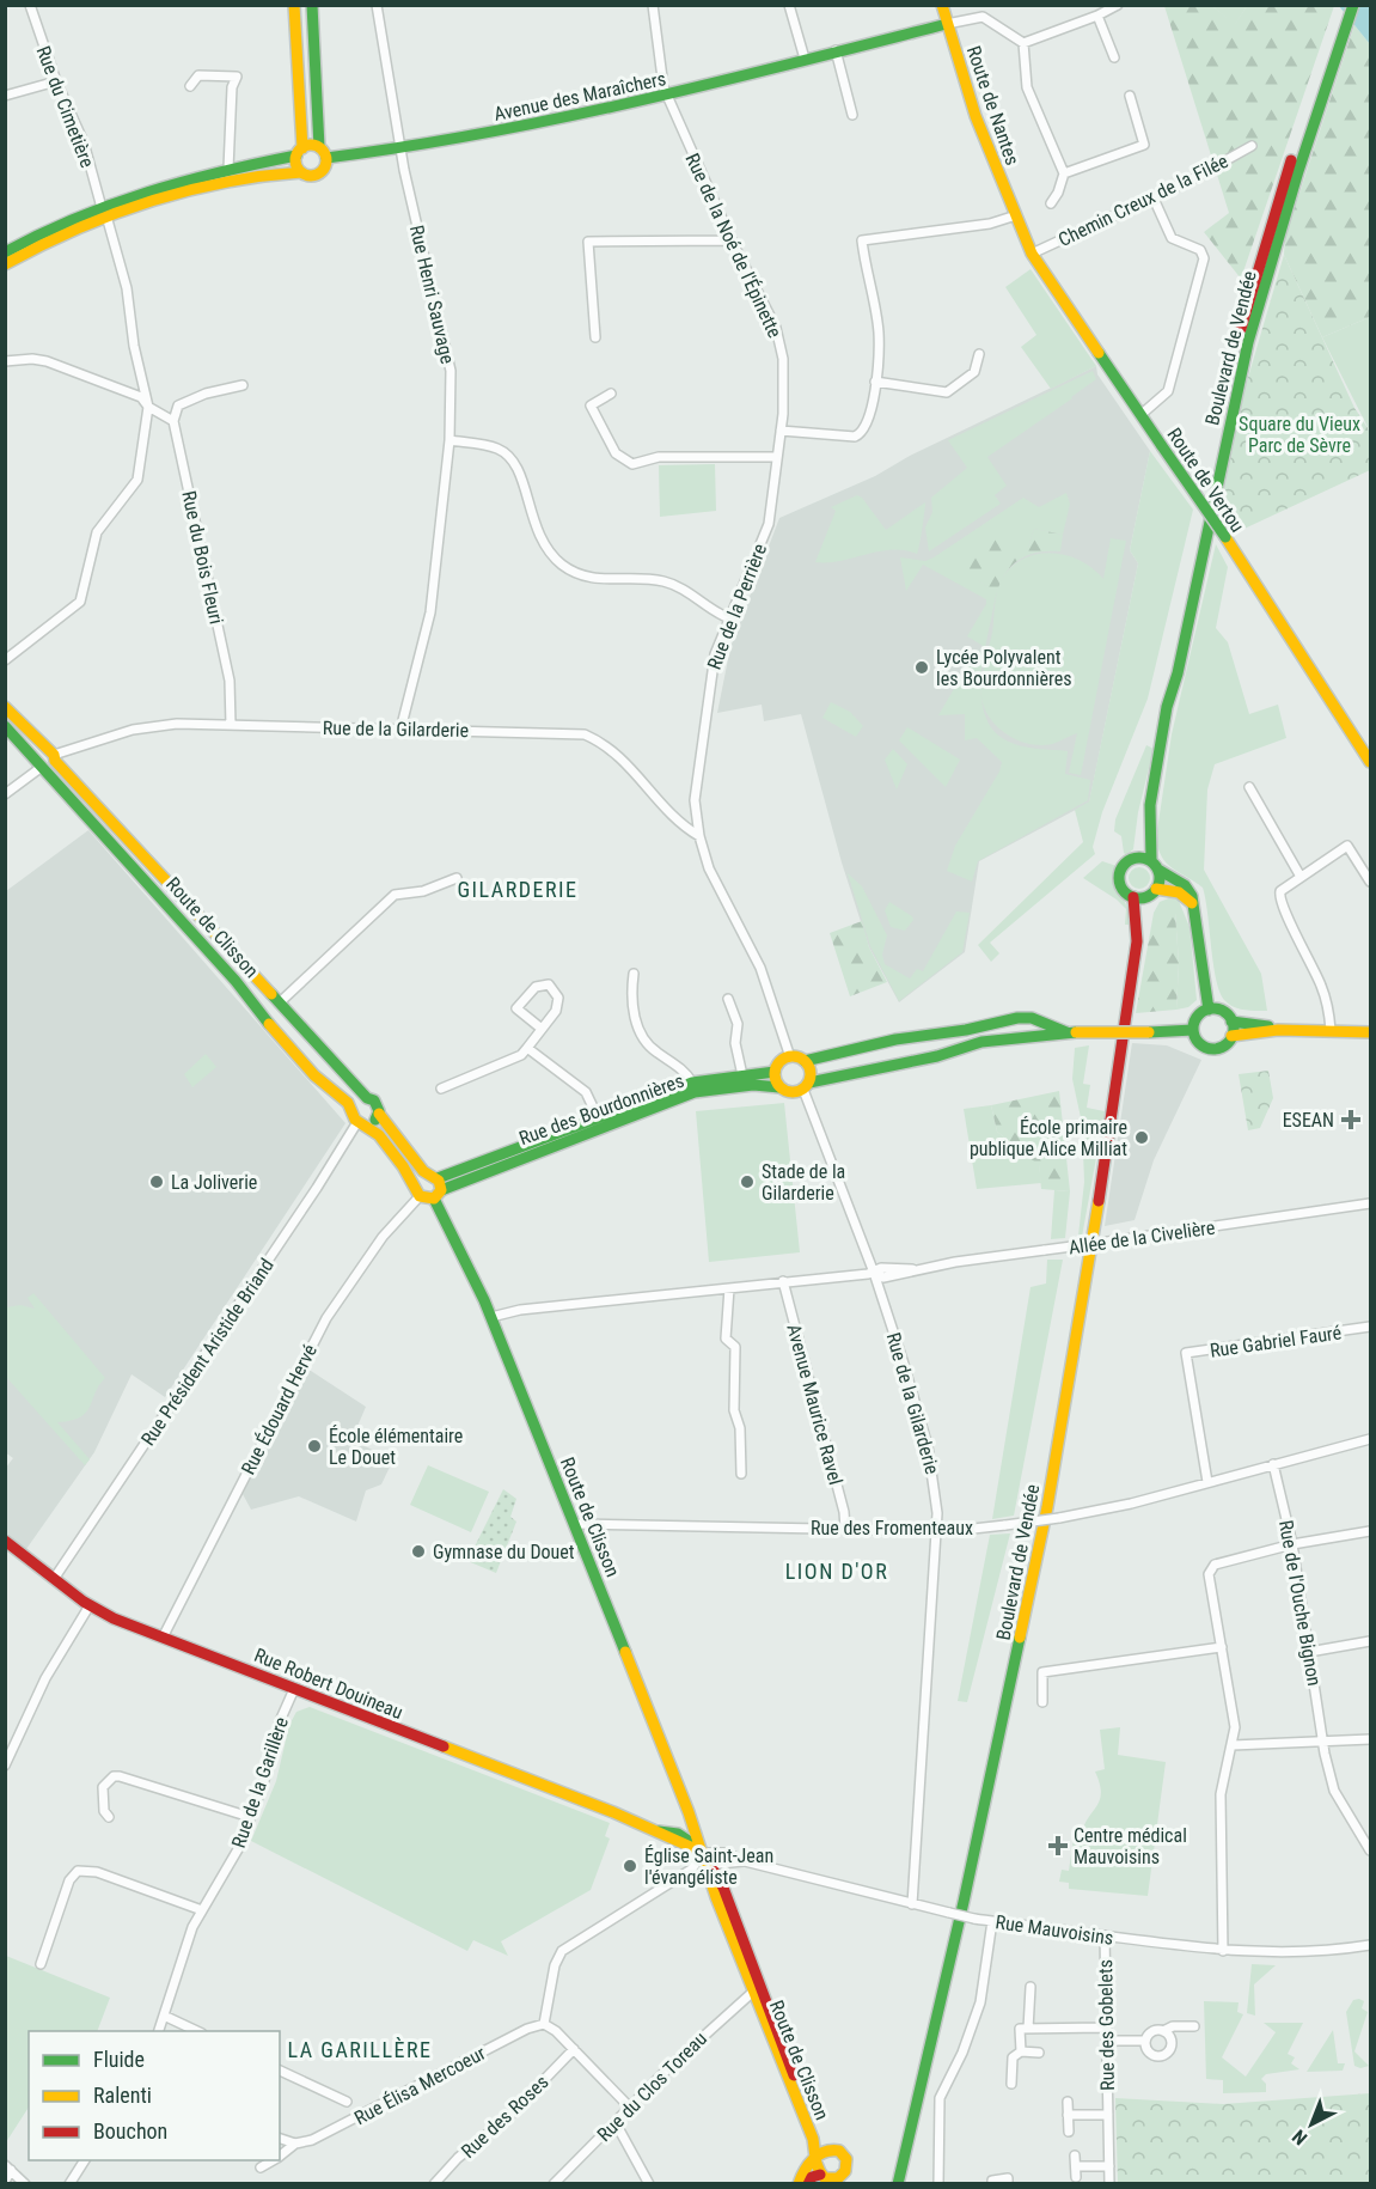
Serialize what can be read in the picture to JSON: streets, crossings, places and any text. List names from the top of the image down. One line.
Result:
{"streets":{"main road":["Avenue des Maraîchers","Route de Nantes","Boulevard de Vendée","Route de Vertou","Route de Clisson","Rue des Bourdonnières","Rue Robert Douineau"],"street":["Rue du Cimetière","Chemin Creux de la Filée","Rue de la Noé de l'Épinette","Rue Henri Sauvage","Rue du Bois Fleuri","Rue de la Perrière","Rue de la Gilarderie","Allée de la Civelière","Rue Gabriel Fauré","Rue Président Aristide Briand","Avenue Maurice Ravel","Rue Édouard Hervé","Rue des Fromenteaux","Rue de l'Ouche Bignon","Rue de la Garillère","Rue Mauvoisins","Rue des Gobelets","Rue Élisa Mercoeur","Rue du Clos Toreau","Rue des Roses"]},"crossings":[["Avenue des Maraîchers","Route de Nantes"],["Avenue des Maraîchers","Rue de la Noé de l'Épinette"],["Avenue des Maraîchers","Rue Henri Sauvage"],["Route de Nantes","Route de Vertou"],["Chemin Creux de la Filée","Route de Vertou"],["Rue de la Noé de l'Épinette","Rue de la Perrière"],["Rue Henri Sauvage","Rue de la Gilarderie"],["Rue du Bois Fleuri","Rue de la Gilarderie"],["Rue de la Perrière","Rue de la Gilarderie"],["Rue de la Gilarderie","Route de Clisson"],["Rue de la Gilarderie","Rue des Bourdonnières"],["Rue de la Gilarderie","Allée de la Civelière"],["Rue de la Gilarderie","Rue des Fromenteaux"],["Rue de la Gilarderie","Rue Mauvoisins"],["Route de Clisson","Rue des Bourdonnières"],["Route de Clisson","Allée de la Civelière"],["Route de Clisson","Rue Président Aristide Briand"],["Route de Clisson","Rue des Fromenteaux"],["Route de Clisson","Rue Robert Douineau"],["Route de Clisson","Rue Mauvoisins"],["Route de Clisson","Rue du Clos Toreau"],["Allée de la Civelière","Avenue Maurice Ravel"],["Rue Gabriel Fauré","Rue des Fromenteaux"],["Rue Président Aristide Briand","Rue Robert Douineau"],["Avenue Maurice Ravel","Rue des Fromenteaux"],["Rue Édouard Hervé","Rue Robert Douineau"],["Rue des Fromenteaux","Rue de l'Ouche Bignon"],["Rue Robert Douineau","Rue de la Garillère"],["Rue Robert Douineau","Rue Mauvoisins"],["Rue Mauvoisins","Rue des Gobelets"]],"districts":["GILARDERIE","LION D'OR","LA GARILLÈRE"],"parks":["Square du Vieux Parc de Sèvre"],"places":{"other":["Lycée Polyvalent les Bourdonnières","École primaire publique Alice Milliat","La Joliverie","Stade de la Gilarderie","École élémentaire Le Douet","Gymnase du Douet","Église Saint-Jean l'évangéliste"],"health":["ESEAN","Centre médical Mauvoisins"]},"legend":["Fluide","Ralenti","Bouchon"],"north":"bottom left"}
